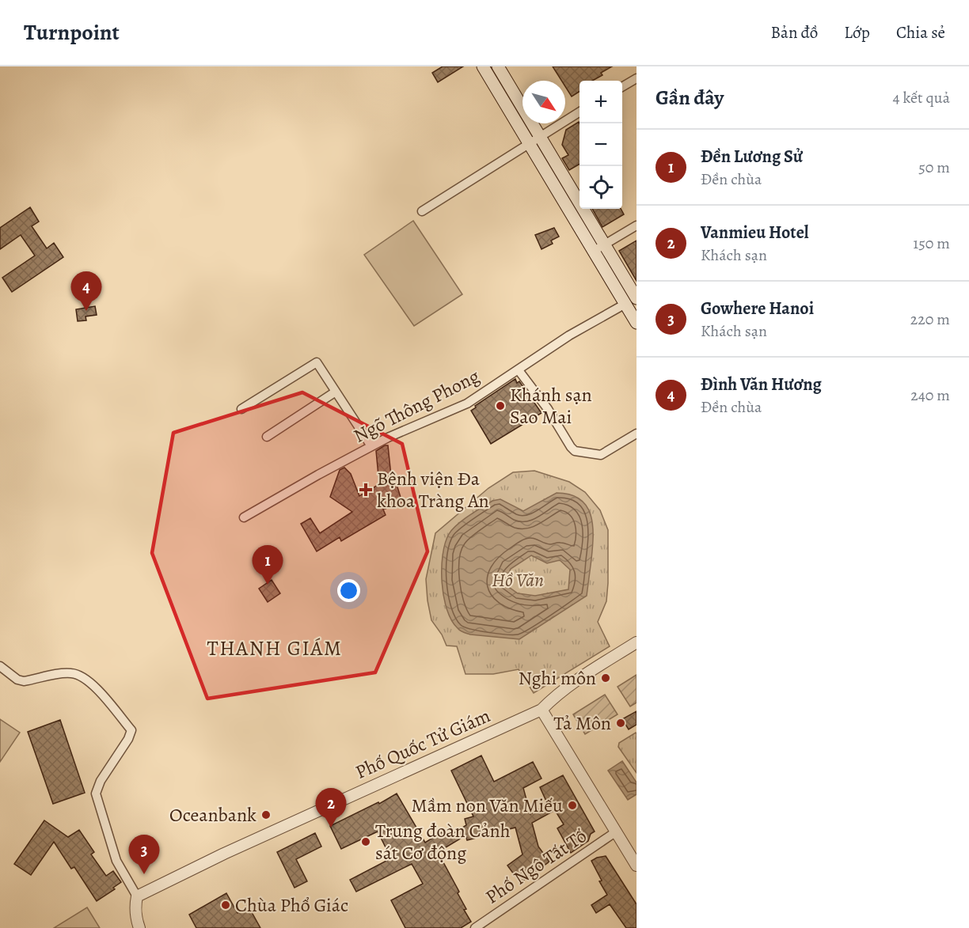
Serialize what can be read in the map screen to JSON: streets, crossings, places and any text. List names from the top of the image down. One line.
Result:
{"streets":{"street":["Ngõ Thông Phong","Phố Quốc Tử Giám","Phố Ngô Tất Tố"]},"districts":["THANH GIÁM"],"parks":["Hồ Văn"],"places":{"other":["Khánh sạn Sao Mai","Nghi môn","Tả Môn","Mầm non Văn Miếu","Oceanbank","Trung đoàn Cảnh sát Cơ động","Chùa Phổ Giác"],"health":["Bệnh viện Đa khoa Tràng An"]},"north":"bottom right","page":{"header":"Turnpoint","nav":["Bản đồ","Lớp","Chia sẻ"],"heading":["Gần đây","4 kết quả"],"map_buttons":["+","−"],"list":[{"mark":"1","name":"Đền Lương Sử","note":"Đền chùa","value":"50 m"},{"mark":"2","name":"Vanmieu Hotel","note":"Khách sạn","value":"150 m"},{"mark":"3","name":"Gowhere Hanoi","note":"Khách sạn","value":"220 m"},{"mark":"4","name":"Đình Văn Hương","note":"Đền chùa","value":"240 m"}],"pins":["4","1","2","3"]}}
